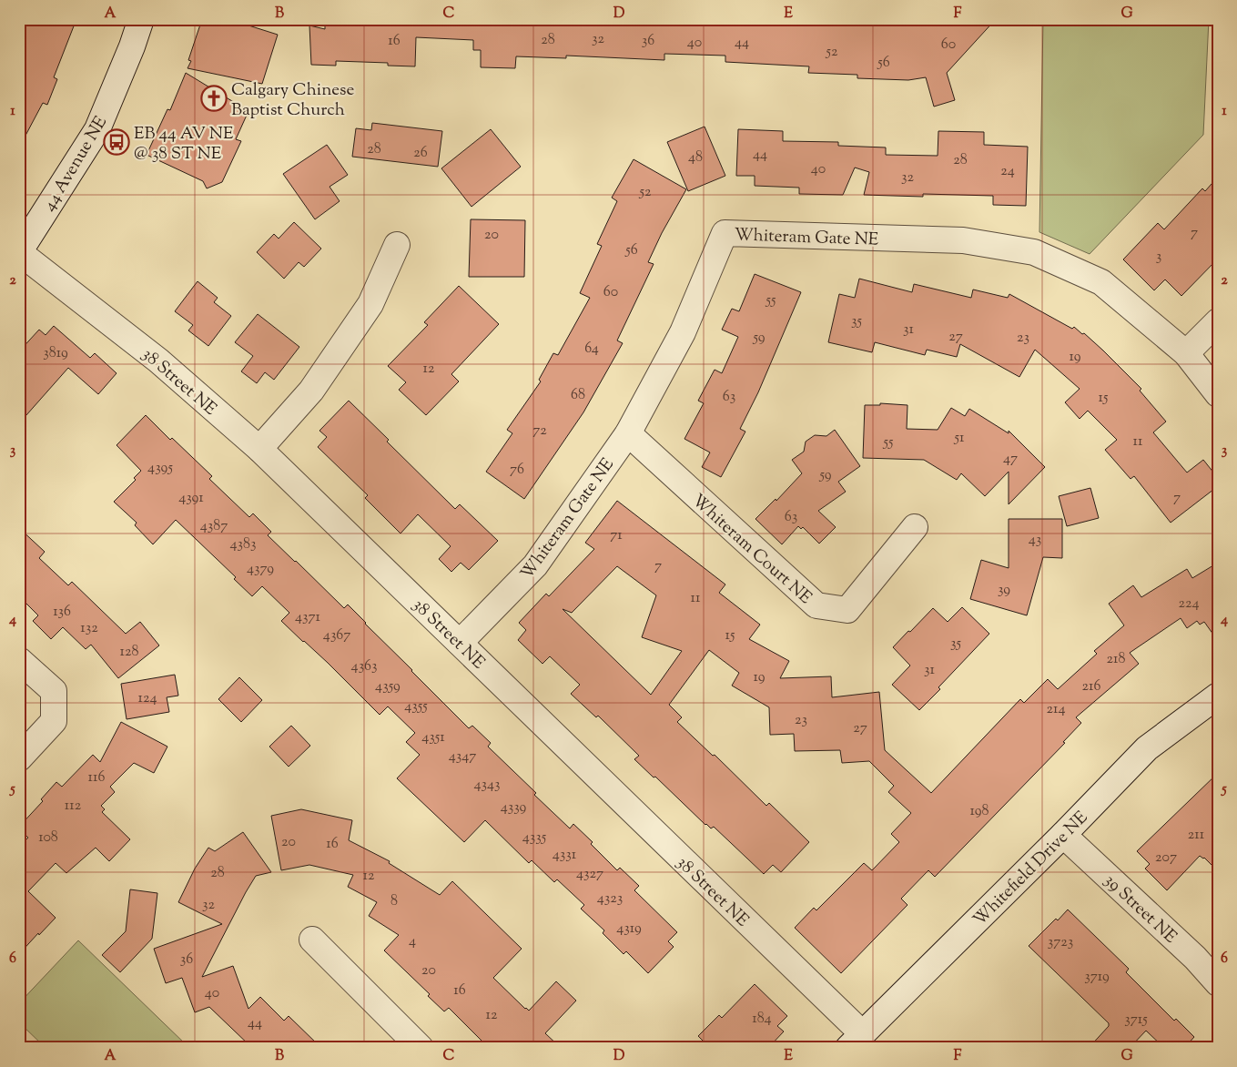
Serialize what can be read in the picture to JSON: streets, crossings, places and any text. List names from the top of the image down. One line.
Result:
{"streets":{"street":["44 Avenue NE","Whiteram Gate NE","38 Street NE","Whiteram Court NE","Whitefield Drive NE","39 Street NE"]},"crossings":[["44 Avenue NE","38 Street NE"],["Whiteram Gate NE","38 Street NE"],["Whiteram Gate NE","Whiteram Court NE"],["38 Street NE","Whitefield Drive NE"],["Whitefield Drive NE","39 Street NE"]],"places":{"church":["Calgary Chinese Baptist Church"],"bus stop":["EB 44 AV NE @ 38 ST NE"]},"house_numbers":["32","28","16","36","40","44","60","52","56","28","26","44","48","28","40","24","32","52","7","20","56","3","60","55","35","31","27","59","23","64","3819","19","12","68","63","15","72","51","11","55","47","4395","76","59","4391","7","63","4387","71","43","4383","7","4379","39","11","224","136","4371","132","4367","15","35","128","218","4363","31","19","4359","216","124","4355","214","23","27","4351","4347","116","4343","112","4339","198","211","108","4335","20","16","4331","207","28","4327","12","4323","8","32","4319","4","3723","36","20","3719","16","40","12","184","3715","44"],"grid":{"columns":["A","B","C","D","E","F","G"],"rows":["1","2","3","4","5","6"]}}
